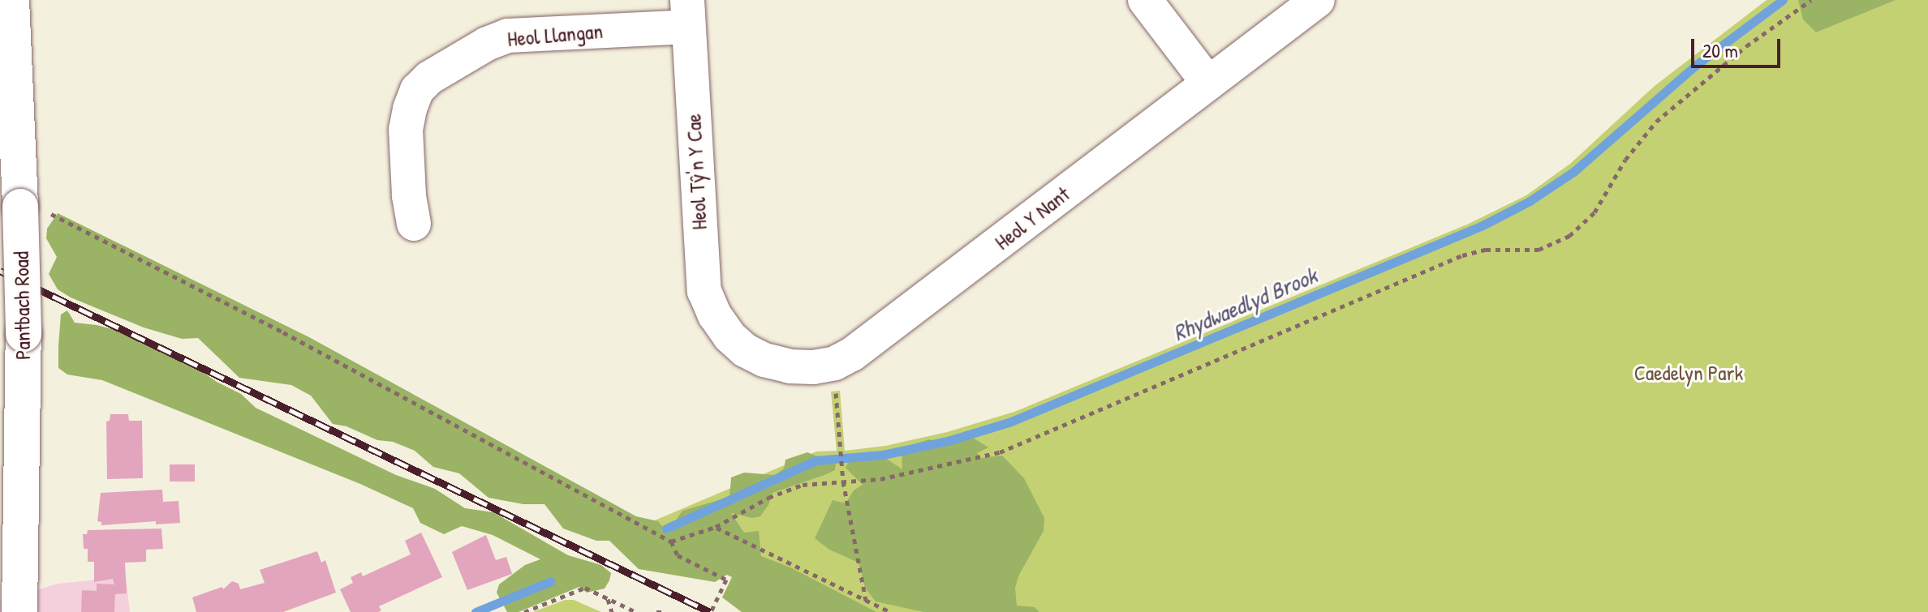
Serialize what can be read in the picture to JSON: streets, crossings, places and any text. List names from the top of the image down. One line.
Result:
{"streets":{"street":["Heol Llangan","Heol Tŷ'n Y Cae","Heol Y Nant","Pantbach Road"]},"crossings":[["Heol Llangan","Heol Tŷ'n Y Cae"],["Heol Tŷ'n Y Cae","Heol Y Nant"]],"water":["Rhydwaedlyd Brook"],"parks":["Caedelyn Park"],"scale_bar":"20 m"}
